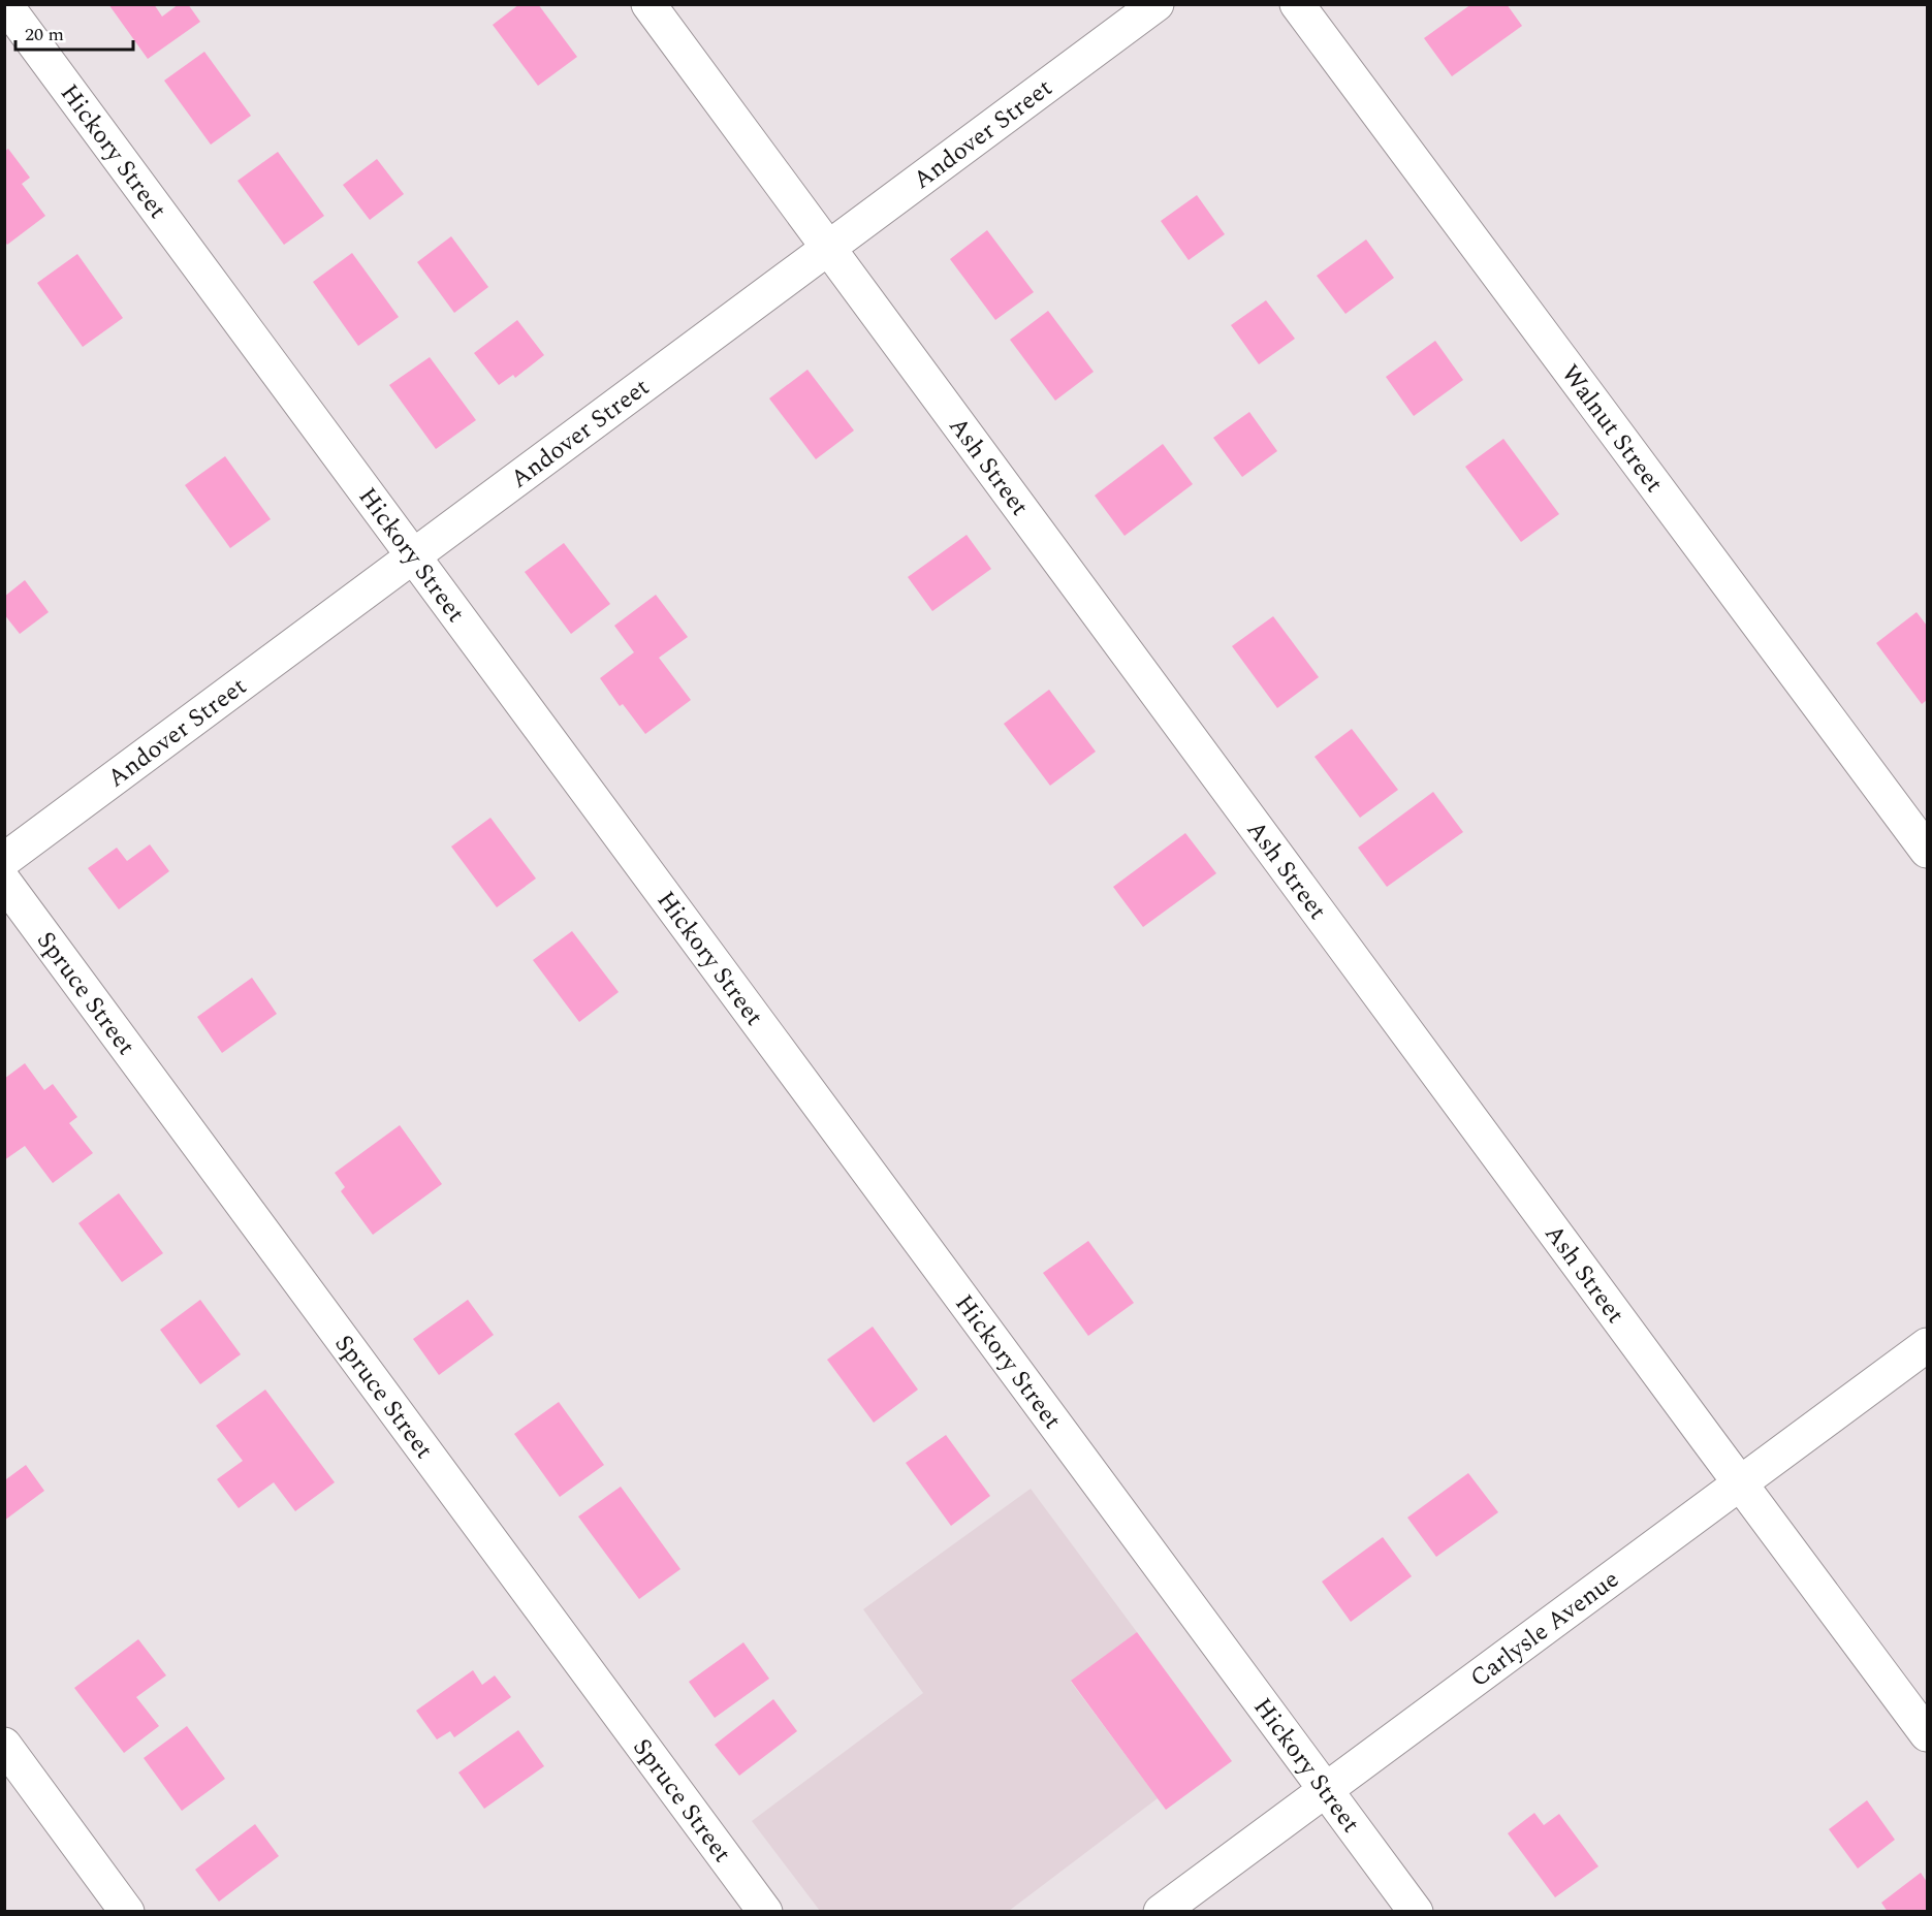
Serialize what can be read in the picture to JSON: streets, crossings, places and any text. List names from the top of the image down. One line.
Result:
{"streets":{"street":["Andover Street","Hickory Street","Walnut Street","Ash Street","Spruce Street","Carlysle Avenue"]},"crossings":[["Andover Street","Hickory Street"],["Andover Street","Ash Street"],["Hickory Street","Carlysle Avenue"],["Ash Street","Carlysle Avenue"]],"scale_bar":"20 m"}
